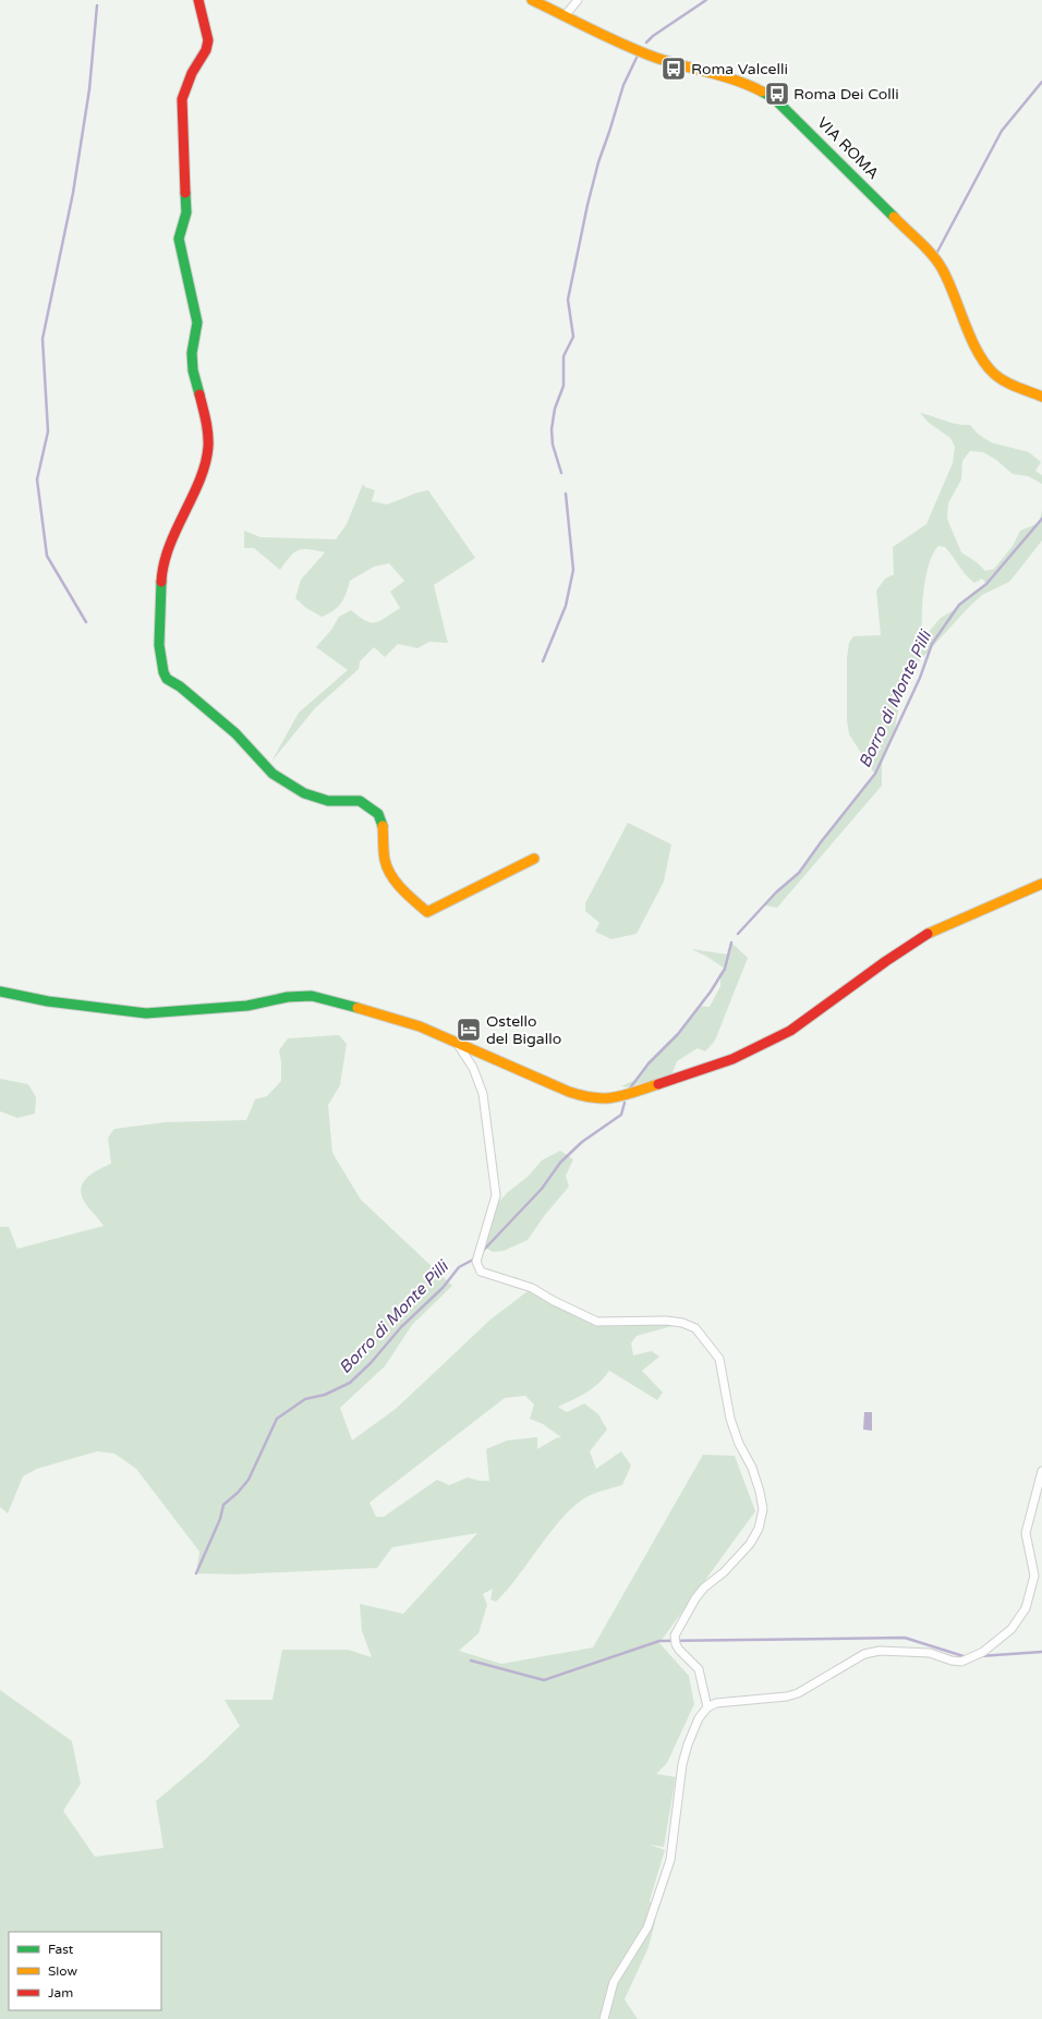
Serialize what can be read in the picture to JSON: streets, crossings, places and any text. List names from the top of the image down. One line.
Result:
{"streets":{"street":["VIA ROMA"]},"water":["Borro di Monte Pilli"],"places":{"bus stop":["Roma Valcelli","Roma Dei Colli"],"hotel":["Ostello del Bigallo"]},"legend":["Fast","Slow","Jam"]}
